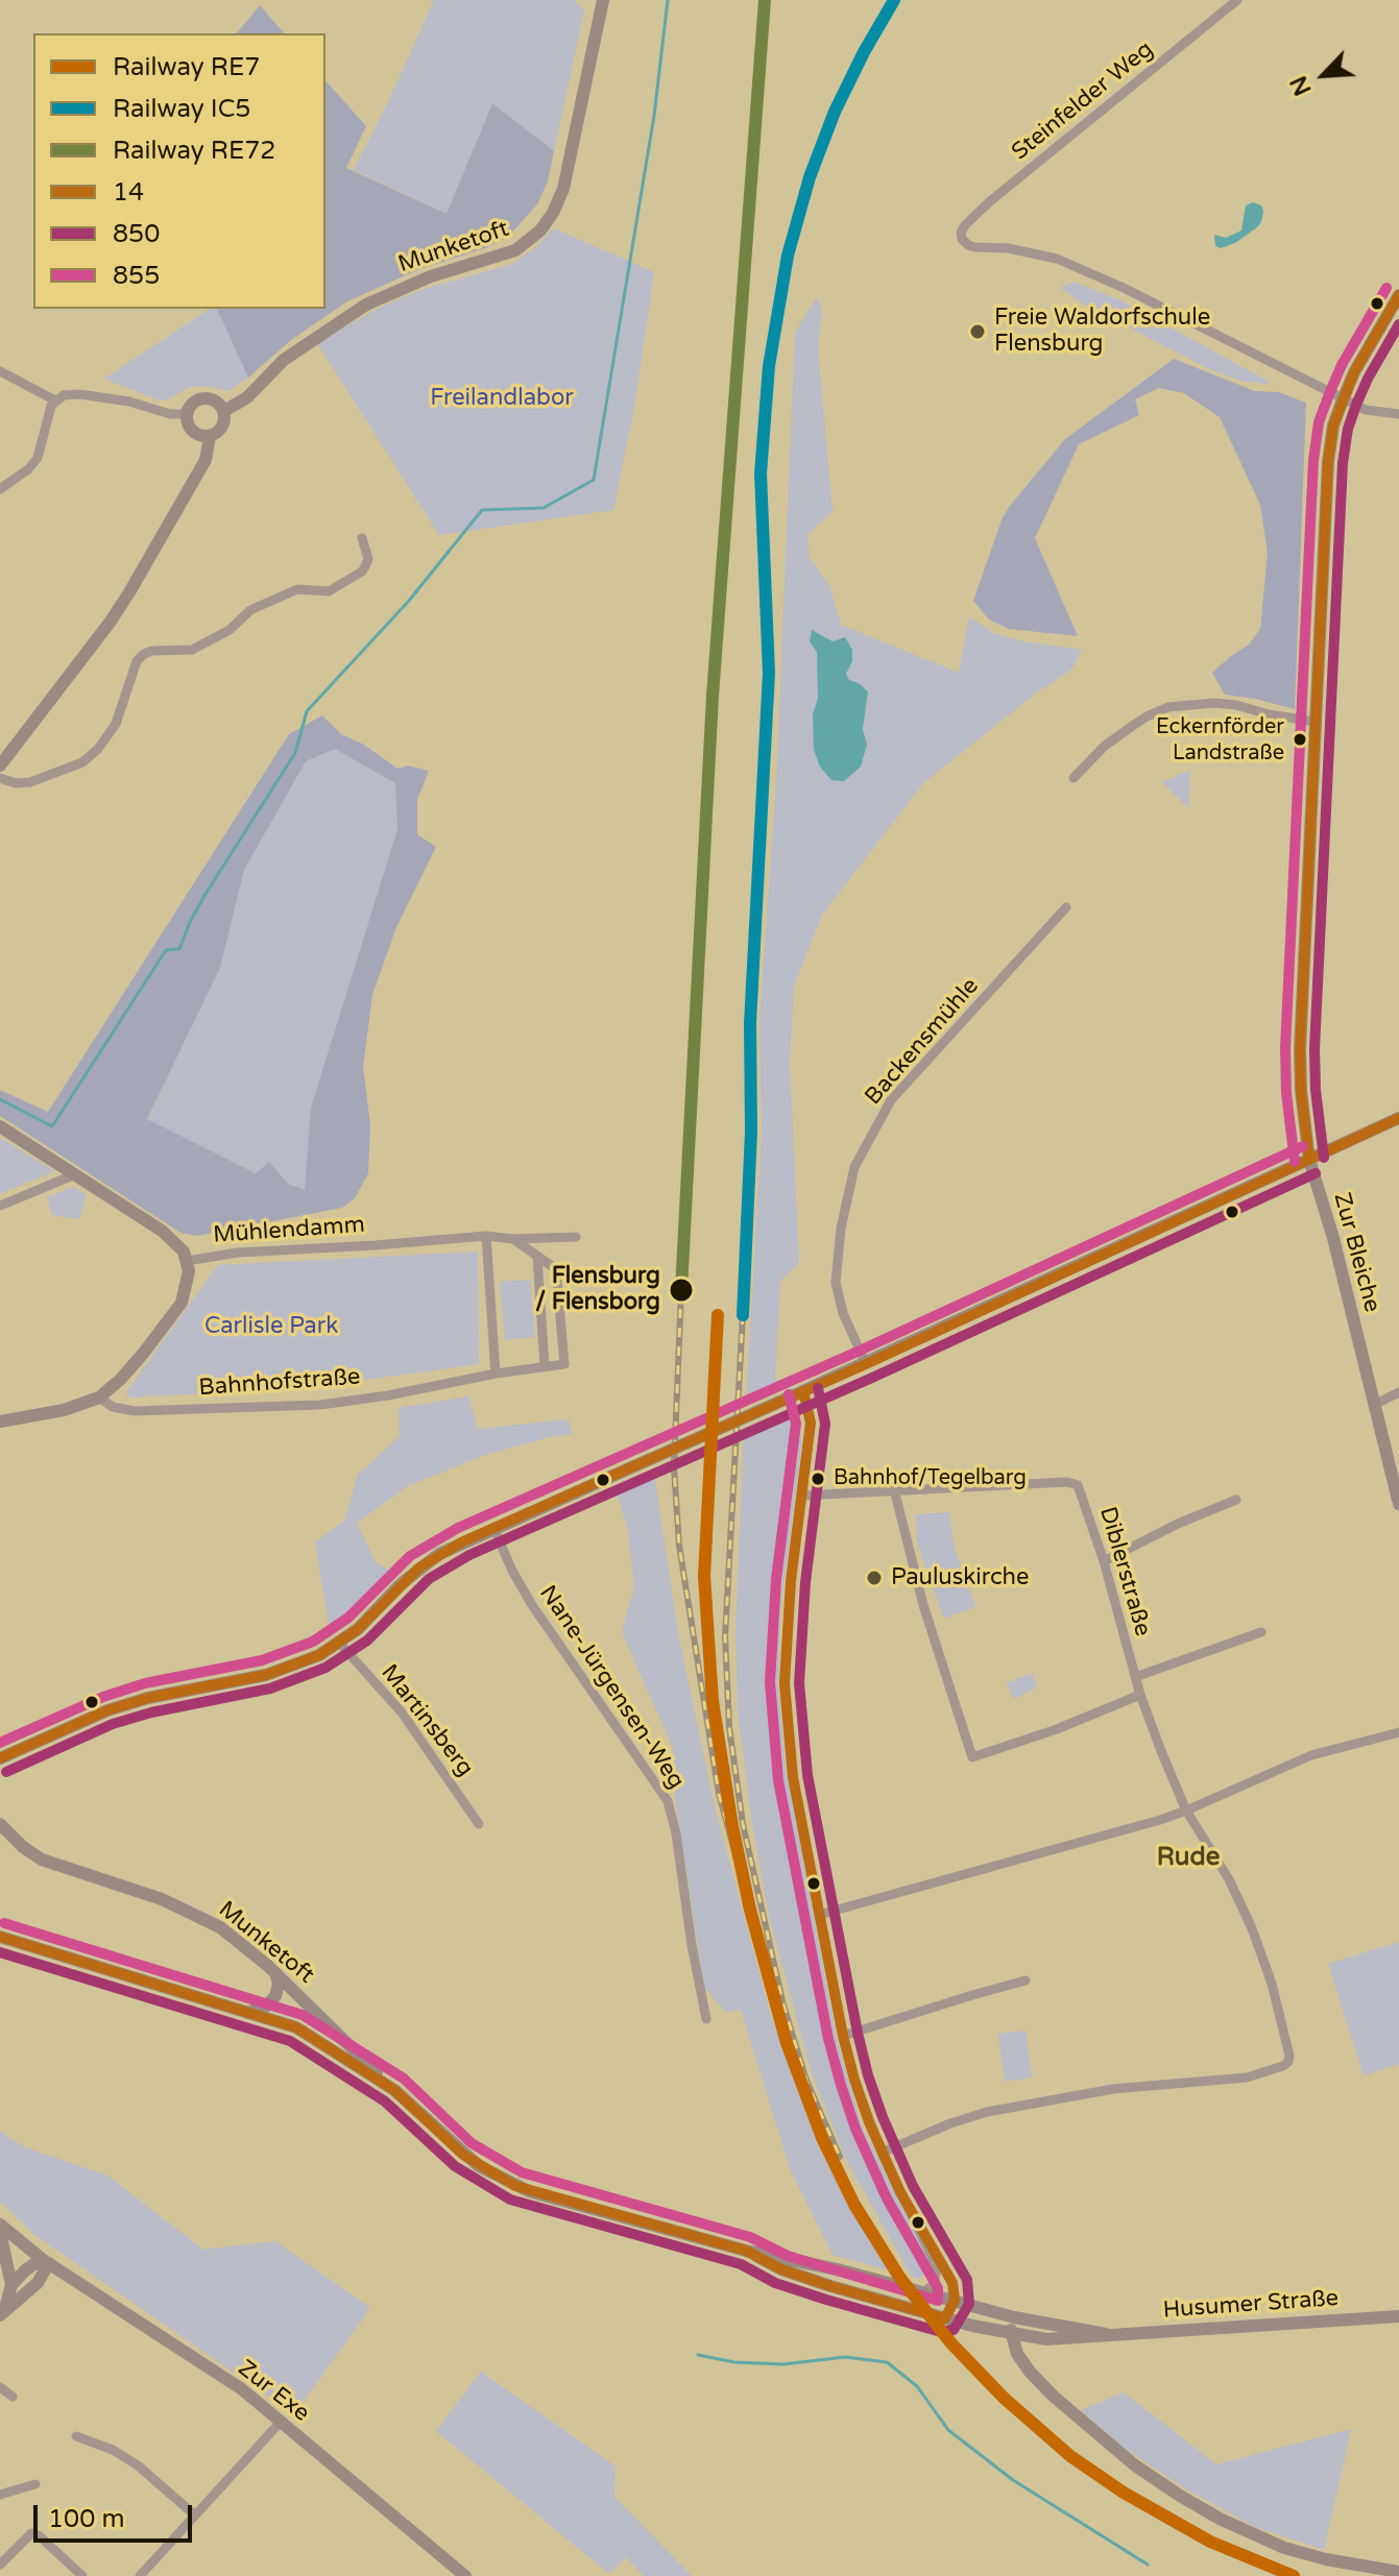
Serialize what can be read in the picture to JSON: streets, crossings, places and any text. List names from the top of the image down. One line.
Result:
{"streets":{"main road":["Munketoft","Mühlendamm","Zur Bleiche","Husumer Straße","Zur Exe"],"street":["Steinfelder Weg","Backensmühle","Bahnhofstraße","Diblerstraße","Nane-Jürgensen-Weg","Martinsberg"]},"crossings":[["Munketoft","Husumer Straße"]],"districts":["Rude"],"parks":["Freilandlabor","Carlisle Park"],"places":["Freie Waldorfschule Flensburg","Eckernförder Landstraße","Flensburg / Flensborg","Bahnhof/Tegelbarg","Pauluskirche"],"lines":["rail line IC5","rail line RE72","transit line 855","transit line 14","transit line 850","rail line RE7"],"legend":["Railway RE7","Railway IC5","Railway RE72","14","850","855"],"scale_bar":"100 m","north":"bottom left"}
